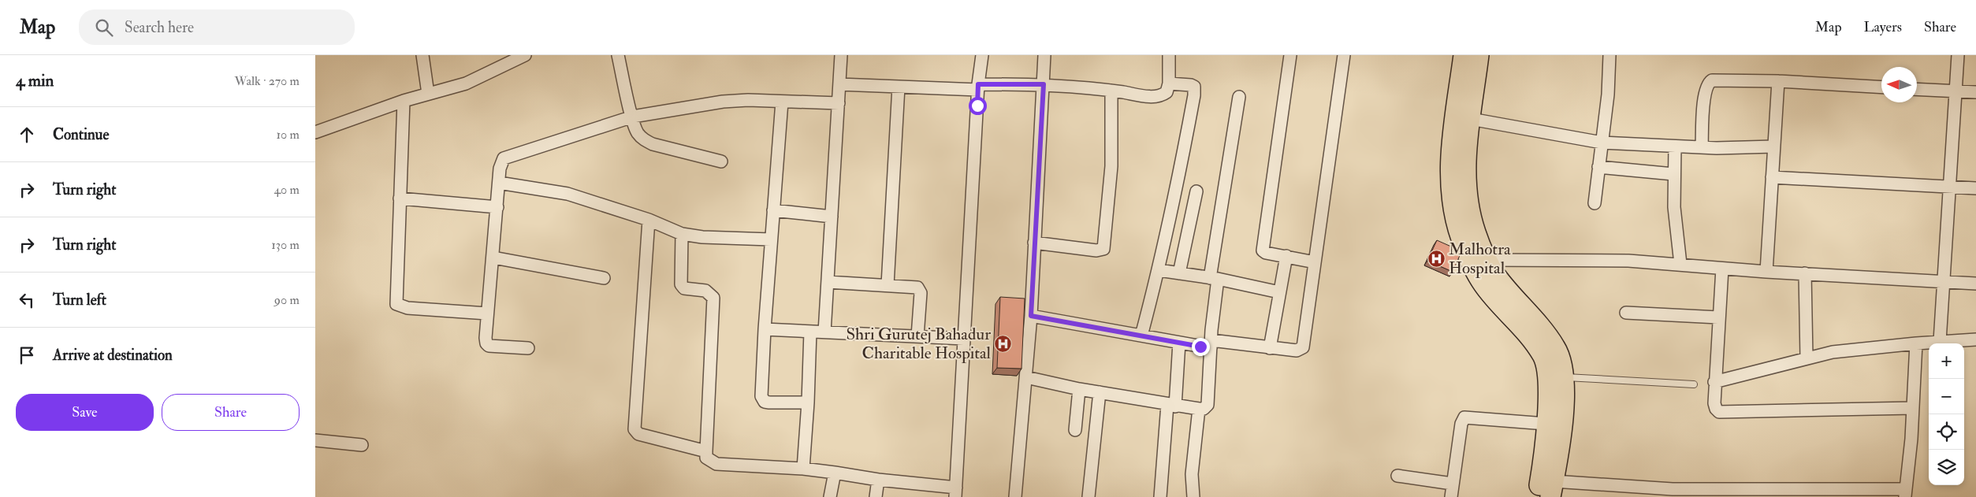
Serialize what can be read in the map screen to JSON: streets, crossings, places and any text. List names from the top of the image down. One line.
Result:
{"places":{"hospital":["Malhotra Hospital","Shri Gurutej Bahadur Charitable Hospital"]},"north":"left","page":{"header":"Map","search":"Search here","nav":["Map","Layers","Share"],"heading":["4 min","Walk · 270 m"],"list":[["Continue","10 m"],["Turn right","40 m"],["Turn right","130 m"],["Turn left","90 m"],"Arrive at destination"],"map_buttons":["+","−"],"buttons":["Save","Share"]}}
